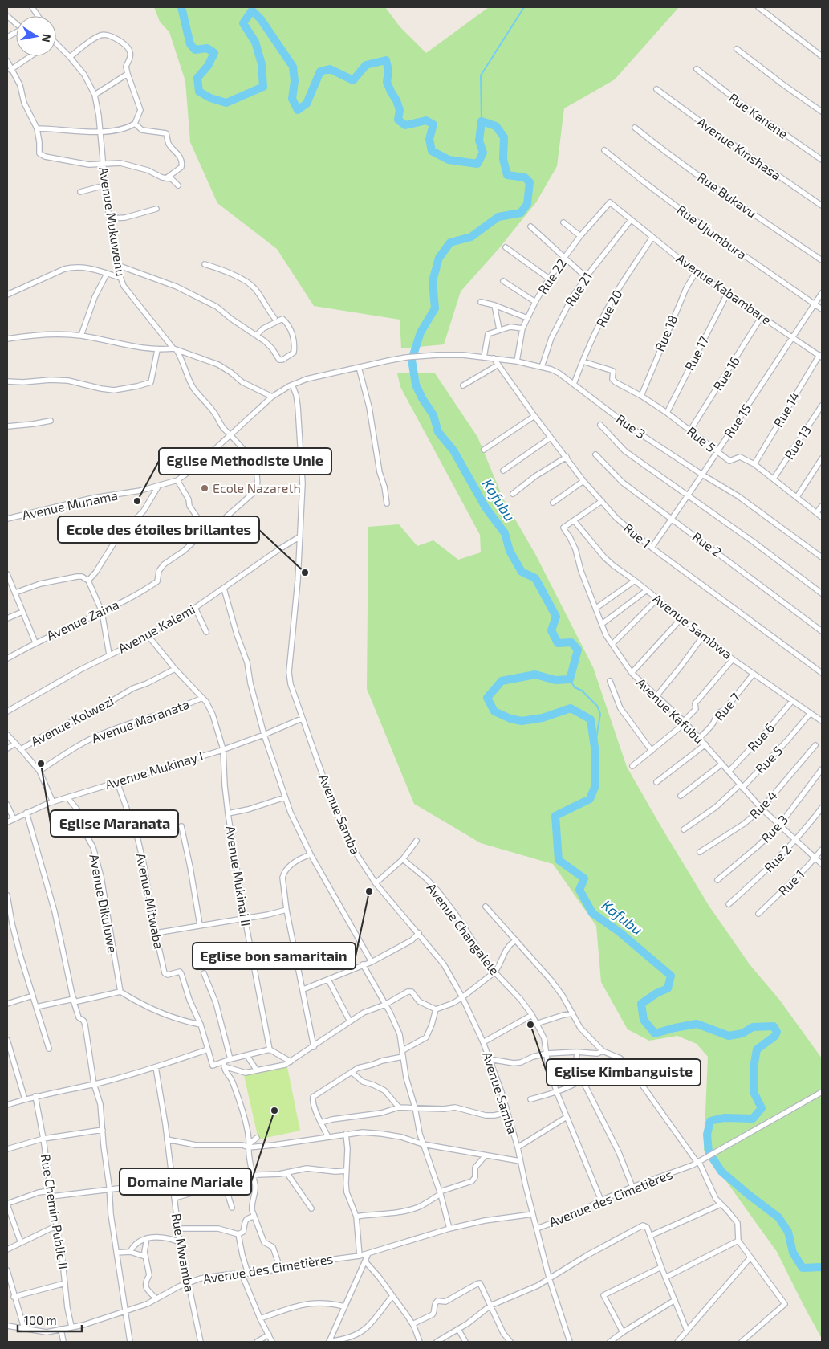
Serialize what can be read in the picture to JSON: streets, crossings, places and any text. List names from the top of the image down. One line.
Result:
{"streets":{"street":["Rue Kanene","Avenue Kinshasa","Rue Bukavu","Avenue Mukuwenu","Rue Ujumbura","Rue 22","Rue 21","Avenue Kabambare","Rue 20","Rue 18","Rue 17","Rue 16","Rue 14","Rue 15","Rue 3","Rue 5","Rue 13","Avenue Munama","Rue 1","Rue 2","Avenue Zaina","Avenue Sambwa","Avenue Kalemi","Rue 7","Avenue Kafubu","Avenue Kolwezi","Avenue Maranata","Rue 6","Avenue Mukinay I","Rue 4","Avenue Samba","Avenue Mukinai II","Avenue Mitwaba","Avenue Dikuluwe","Avenue Changalele","Avenue des Cimetières","Rue Chemin Public II","Rue Mwamba"]},"crossings":[["Avenue Mukuwenu","Avenue Munama"],["Avenue Mukuwenu","Avenue Zaina"],["Rue Ujumbura","Rue 15"],["Rue 22","Avenue Kabambare"],["Rue 22","Rue 3"],["Rue 21","Avenue Kabambare"],["Rue 21","Rue 3"],["Avenue Kabambare","Rue 20"],["Avenue Kabambare","Rue 18"],["Avenue Kabambare","Rue 17"],["Avenue Kabambare","Rue 16"],["Avenue Kabambare","Rue 14"],["Avenue Kabambare","Rue 15"],["Rue 20","Rue 3"],["Rue 20","Rue 5"],["Rue 18","Rue 5"],["Rue 17","Rue 5"],["Rue 16","Rue 5"],["Rue 14","Rue 5"],["Rue 15","Rue 3"],["Rue 15","Rue 5"],["Rue 15","Rue 1"],["Rue 15","Rue 2"],["Rue 3","Avenue Munama"],["Rue 3","Rue 1"],["Rue 3","Avenue Kafubu"],["Rue 5","Rue 13"],["Rue 5","Avenue Sambwa"],["Rue 5","Avenue Kafubu"],["Avenue Munama","Avenue Samba"],["Rue 1","Avenue Kafubu"],["Rue 2","Avenue Kafubu"],["Avenue Sambwa","Rue 7"],["Avenue Sambwa","Avenue Kafubu"],["Avenue Sambwa","Rue 6"],["Avenue Kalemi","Avenue Samba"],["Avenue Kalemi","Avenue Mukinai II"],["Rue 7","Avenue Kafubu"],["Avenue Kafubu","Rue 6"],["Avenue Kafubu","Rue 4"],["Avenue Kolwezi","Avenue Mukinai II"],["Avenue Maranata","Avenue Mukinai II"],["Avenue Mukinay I","Avenue Samba"],["Avenue Mukinay I","Avenue Mukinai II"],["Avenue Mukinay I","Avenue Mitwaba"],["Avenue Mukinay I","Avenue Dikuluwe"],["Avenue Samba","Avenue des Cimetières"],["Avenue Changalele","Avenue des Cimetières"],["Avenue des Cimetières","Rue Chemin Public II"],["Avenue des Cimetières","Rue Mwamba"]],"water":["Kafubu"],"places":["Ecole Nazareth","Eglise Methodiste Unie","Ecole des étoiles brillantes","Eglise Maranata","Eglise bon samaritain","Eglise Kimbanguiste","Domaine Mariale"],"scale_bar":"100 m","north":"right"}
